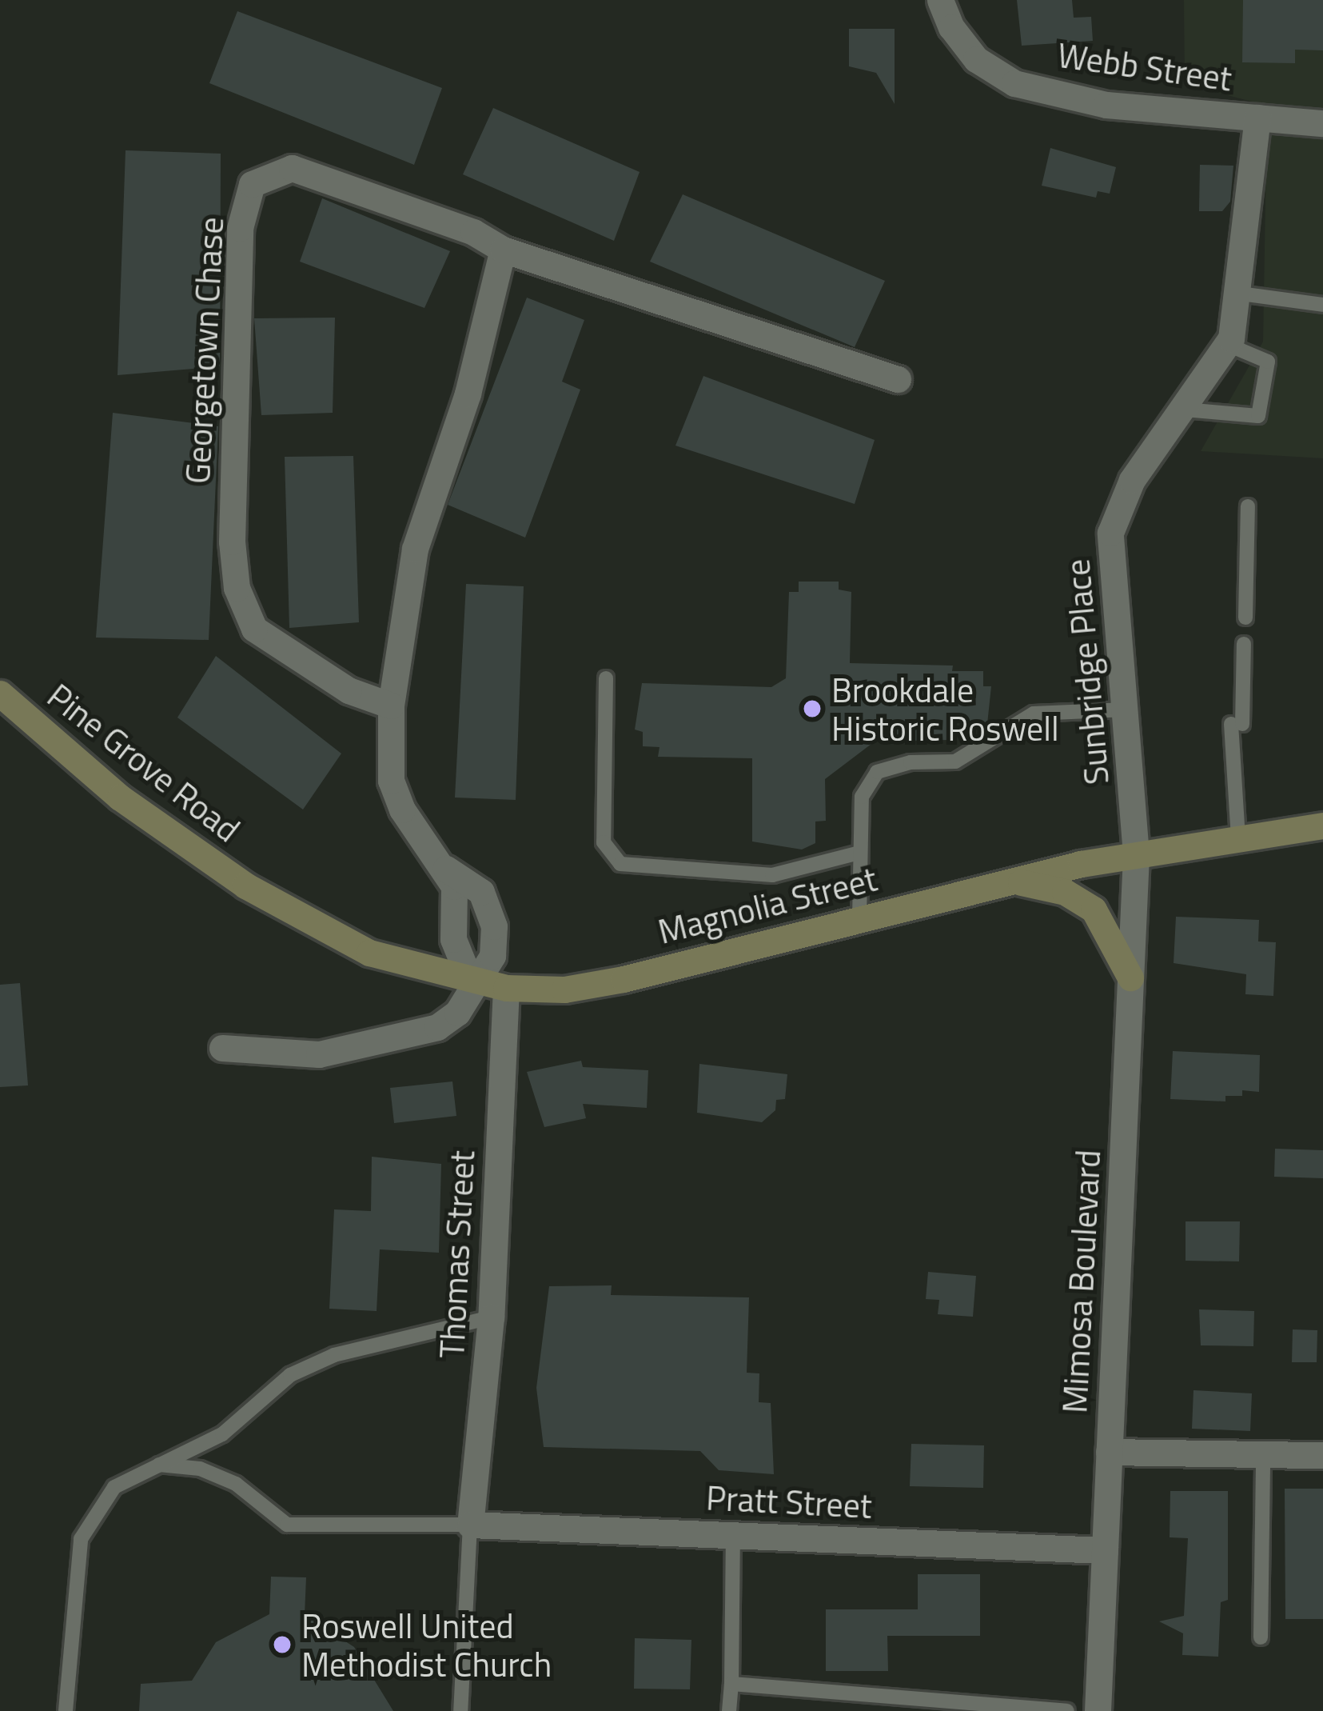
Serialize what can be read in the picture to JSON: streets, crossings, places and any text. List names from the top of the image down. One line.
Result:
{"streets":{"main road":["Pine Grove Road","Magnolia Street"],"street":["Webb Street","Georgetown Chase","Sunbridge Place","Thomas Street","Mimosa Boulevard","Pratt Street"]},"crossings":[["Webb Street","Sunbridge Place"],["Sunbridge Place","Magnolia Street"],["Sunbridge Place","Mimosa Boulevard"],["Pine Grove Road","Magnolia Street"],["Magnolia Street","Thomas Street"],["Magnolia Street","Mimosa Boulevard"],["Thomas Street","Pratt Street"],["Mimosa Boulevard","Pratt Street"]],"places":["Brookdale Historic Roswell","Roswell United Methodist Church"]}
